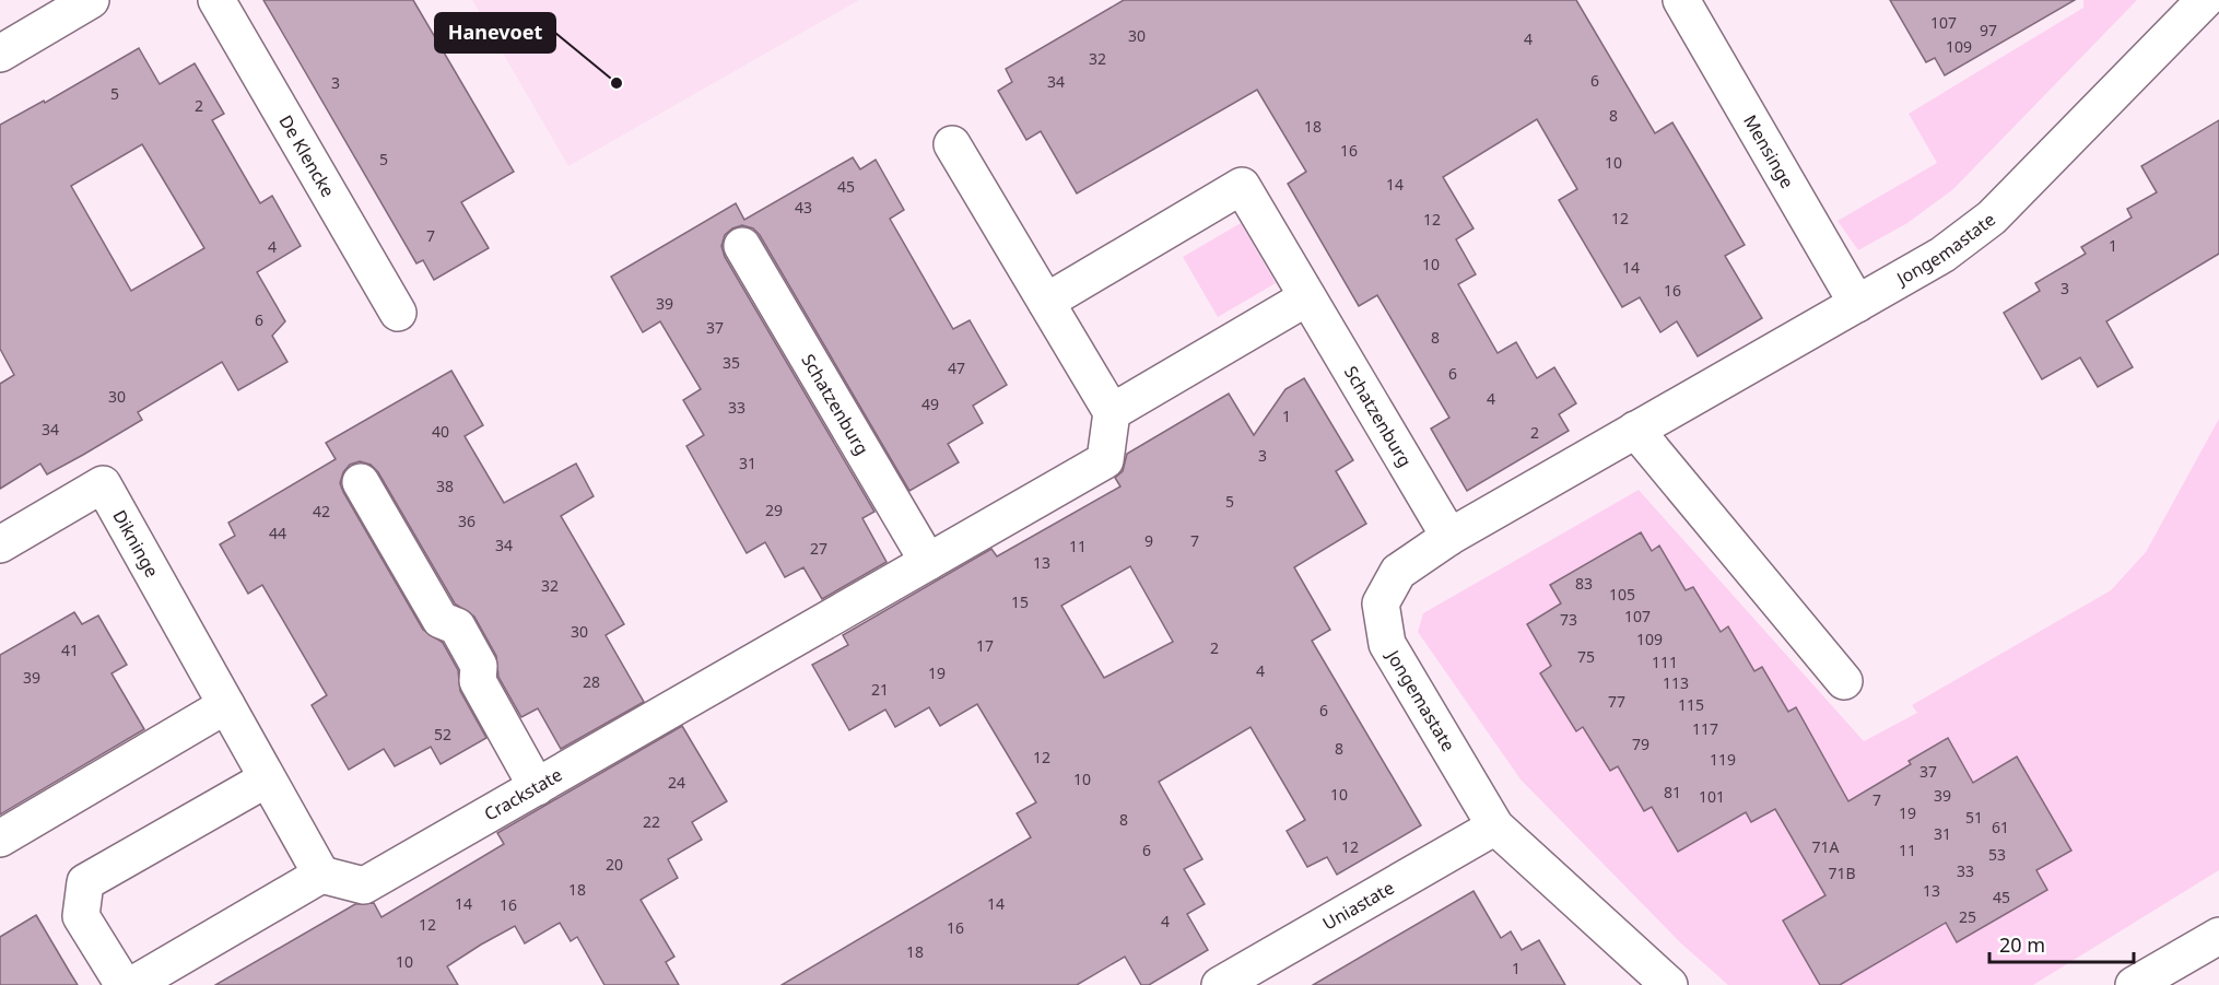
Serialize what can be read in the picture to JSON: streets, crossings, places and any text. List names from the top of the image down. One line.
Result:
{"streets":{"street":["Mensinge","De Klencke","Jongemastate","Schatzenburg","Dikninge","Crackstate","Uniastate"]},"crossings":[["Mensinge","Jongemastate"],["Jongemastate","Schatzenburg"],["Jongemastate","Uniastate"],["Schatzenburg","Crackstate"]],"places":["Hanevoet"],"house_numbers":["107","97","30","4","109","32","6","34","3","5","2","8","18","16","5","10","14","45","43","12","12","7","1","4","10","14","3","16","39","6","37","8","35","47","6","30","4","49","33","1","34","40","2","3","31","38","5","29","42","36","44","9","7","34","11","27","13","83","32","105","15","107","73","30","109","17","2","41","75","111","4","19","39","28","113","21","77","115","6","117","52","79","8","12","119","37","10","24","81","10","39","101","7","19","51","8","22","61","31","12","71A","6","11","53","20","33","71B","18","13","45","14","14","16","25","4","12","16","18","10","1"],"scale_bar":"20 m"}
